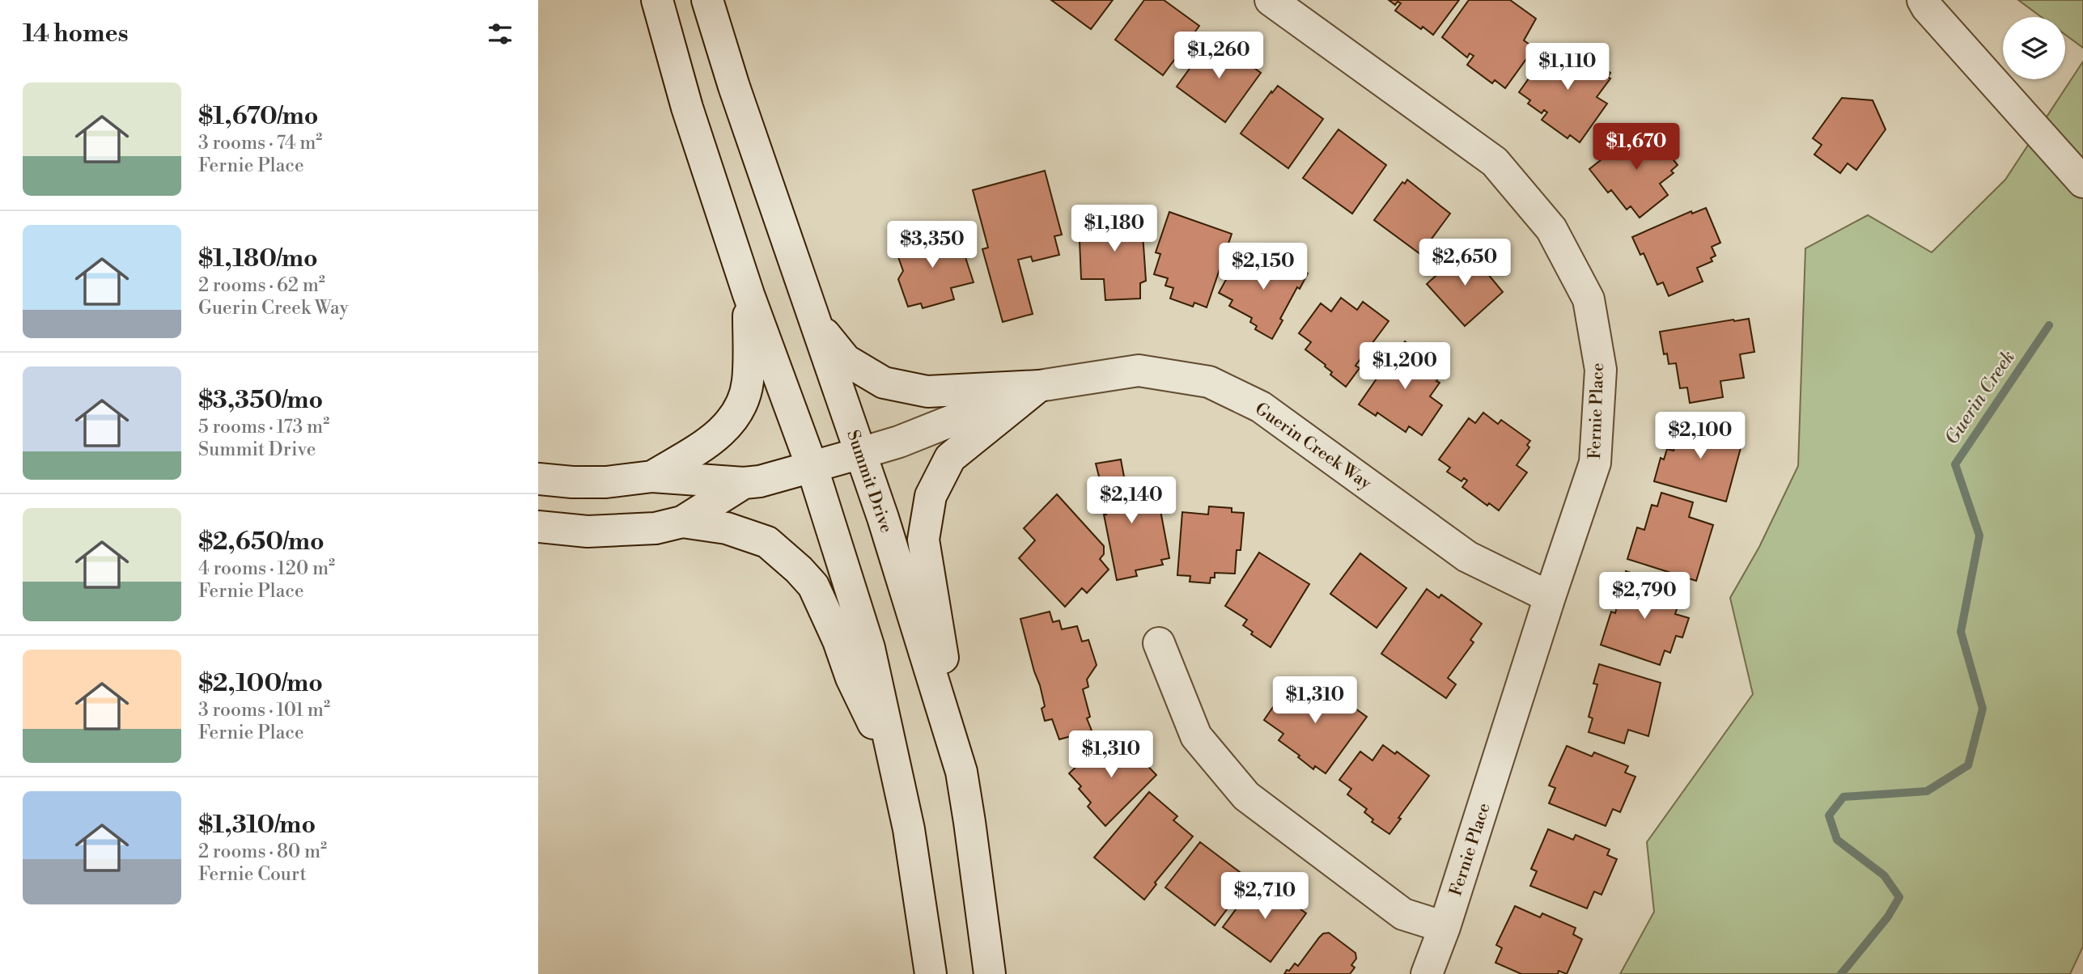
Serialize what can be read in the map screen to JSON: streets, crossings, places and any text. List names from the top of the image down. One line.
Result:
{"streets":{"main road":["Fernie Place","Guerin Creek Way","Summit Drive"]},"crossings":[["Fernie Place","Guerin Creek Way"],["Guerin Creek Way","Summit Drive"]],"water":["Guerin Creek"],"page":{"heading":"14 homes","price":["$1,260","$1,110","$1,670","$1,180","$3,350","$2,650","$2,150","$1,200","$2,100","$2,140","$2,790","$1,310","$1,310","$2,710"],"list":[{"name":"$1,670/mo","note":"3 rooms · 74 m² · Fernie Place"},{"name":"$1,180/mo","note":"2 rooms · 62 m² · Guerin Creek Way"},{"name":"$3,350/mo","note":"5 rooms · 173 m² · Summit Drive"},{"name":"$2,650/mo","note":"4 rooms · 120 m² · Fernie Place"},{"name":"$2,100/mo","note":"3 rooms · 101 m² · Fernie Place"},{"name":"$1,310/mo","note":"2 rooms · 80 m² · Fernie Court"}]}}
